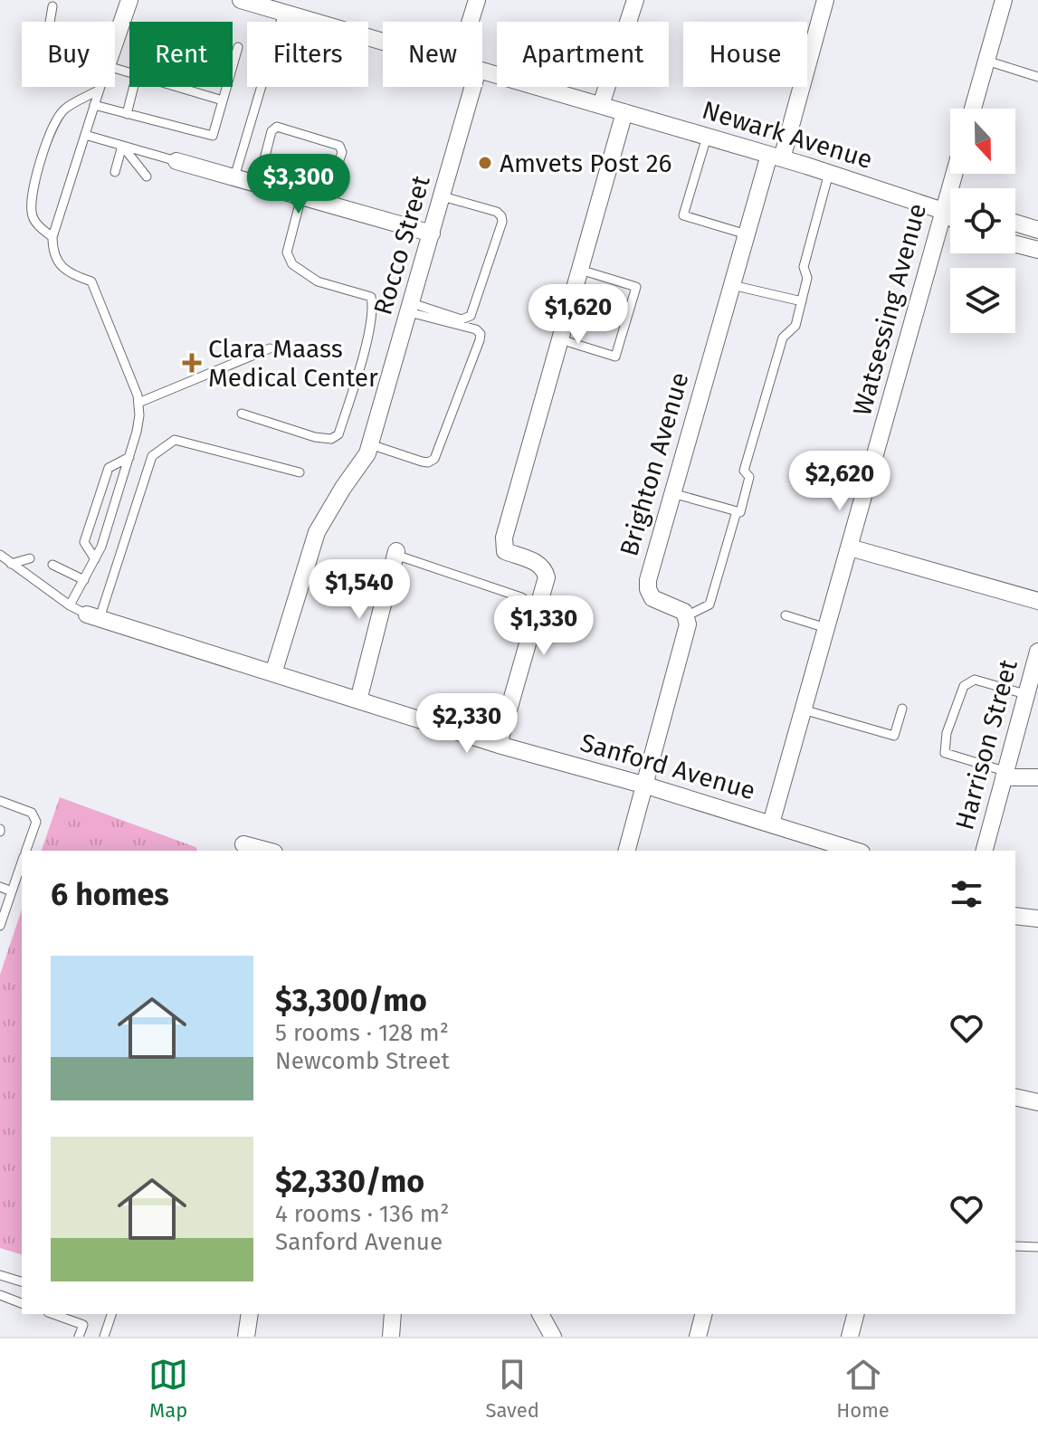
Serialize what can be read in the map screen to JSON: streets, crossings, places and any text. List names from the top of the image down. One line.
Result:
{"streets":{"street":["Newark Avenue","Rocco Street","Watsessing Avenue","Brighton Avenue","Harrison Street","Sanford Avenue"]},"crossings":[["Newark Avenue","Watsessing Avenue"],["Newark Avenue","Brighton Avenue"],["Rocco Street","Sanford Avenue"],["Watsessing Avenue","Sanford Avenue"]],"places":{"other":["Amvets Post 26"],"health":["Clara Maass Medical Center"]},"north":"bottom","page":{"chip":["Buy","Rent","Filters","New","Apartment","House"],"price":["$3,300","$1,620","$2,620","$1,540","$1,330","$2,330"],"heading":"6 homes","list":[{"name":"$3,300/mo","note":"5 rooms · 128 m² · Newcomb Street"},{"name":"$2,330/mo","note":"4 rooms · 136 m² · Sanford Avenue"}],"tabs":["Map","Saved","Home"]}}
